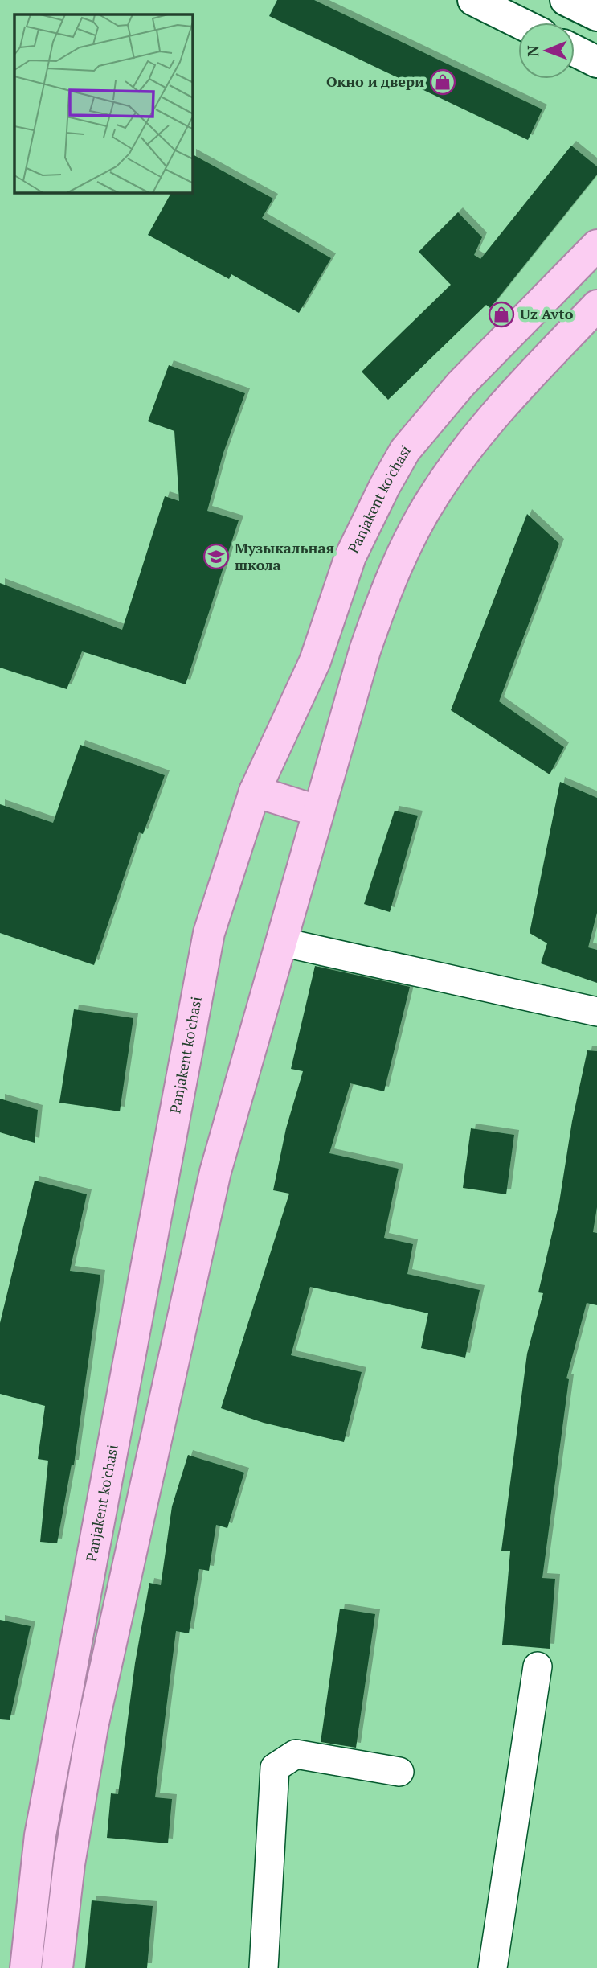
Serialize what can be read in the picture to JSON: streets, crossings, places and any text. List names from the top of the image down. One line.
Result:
{"streets":{"main road":["Panjakent ko'chasi"]},"places":{"shop":["Окно и двери","Uz Avto"],"school or university":["Музыкальная школа"]},"north":"left"}
